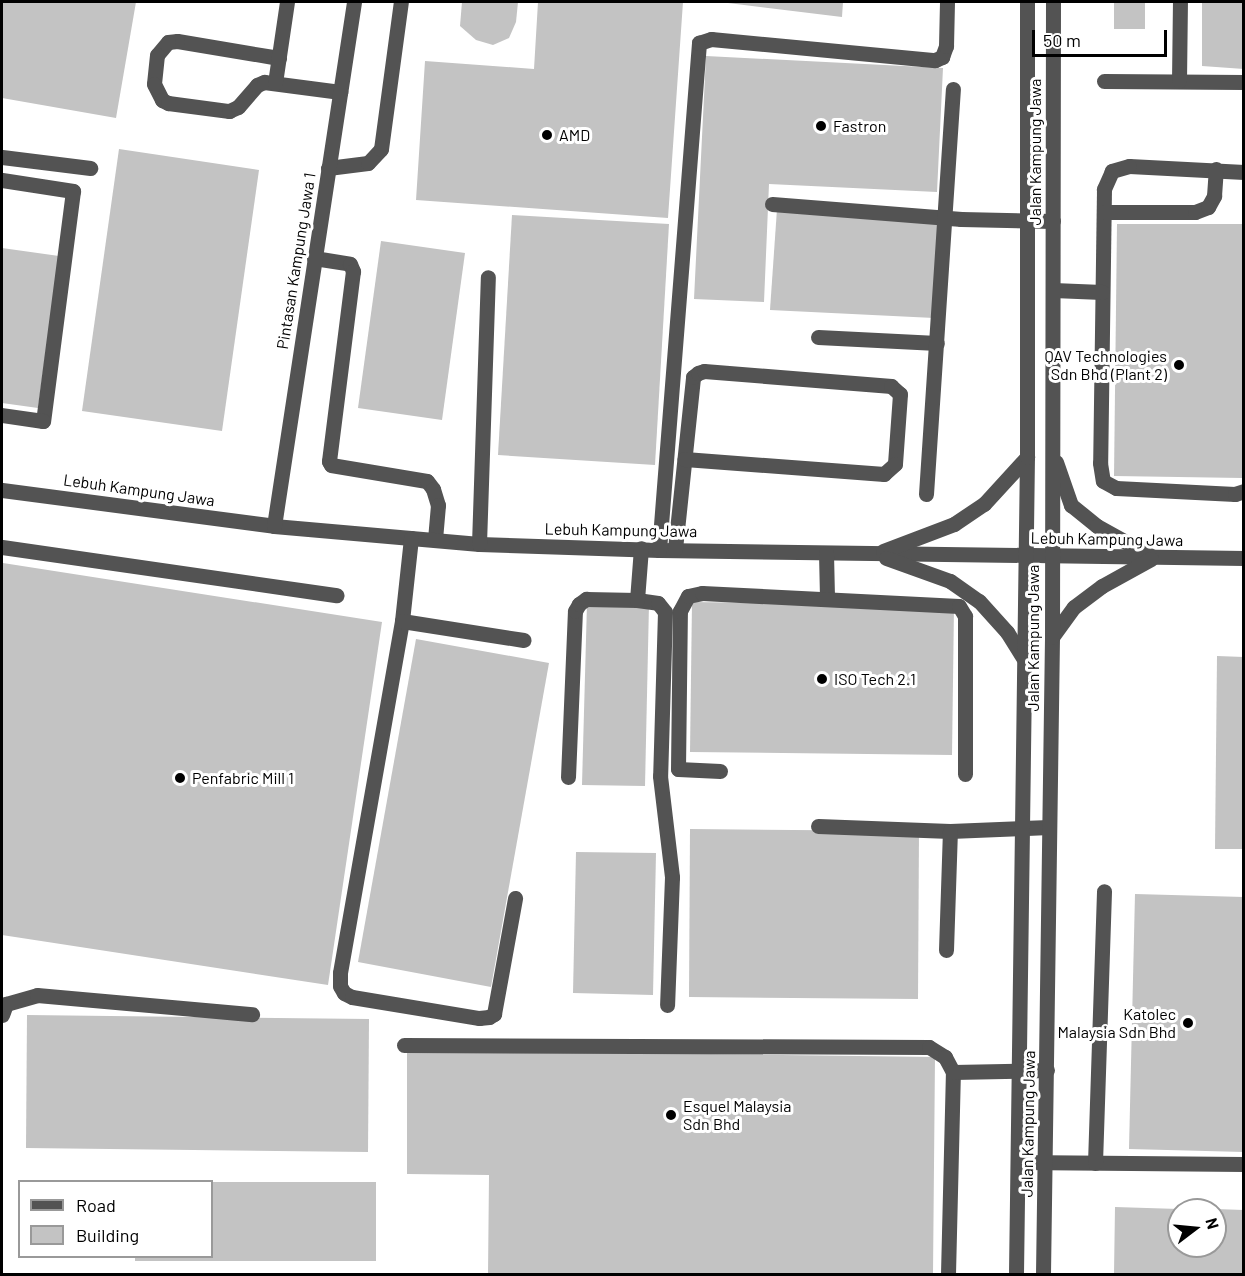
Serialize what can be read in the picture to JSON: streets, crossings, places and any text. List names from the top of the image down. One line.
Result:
{"streets":{"street":["Jalan Kampung Jawa","Pintasan Kampung Jawa 1","Lebuh Kampung Jawa"]},"crossings":[["Jalan Kampung Jawa","Lebuh Kampung Jawa"],["Pintasan Kampung Jawa 1","Lebuh Kampung Jawa"]],"places":["Fastron","AMD","QAV Technologies Sdn Bhd (Plant 2)","ISO Tech 2.1","Penfabric Mill 1","Katolec Malaysia Sdn Bhd","Esquel Malaysia Sdn Bhd"],"legend":["Road","Building"],"scale_bar":"50 m","north":"right"}
